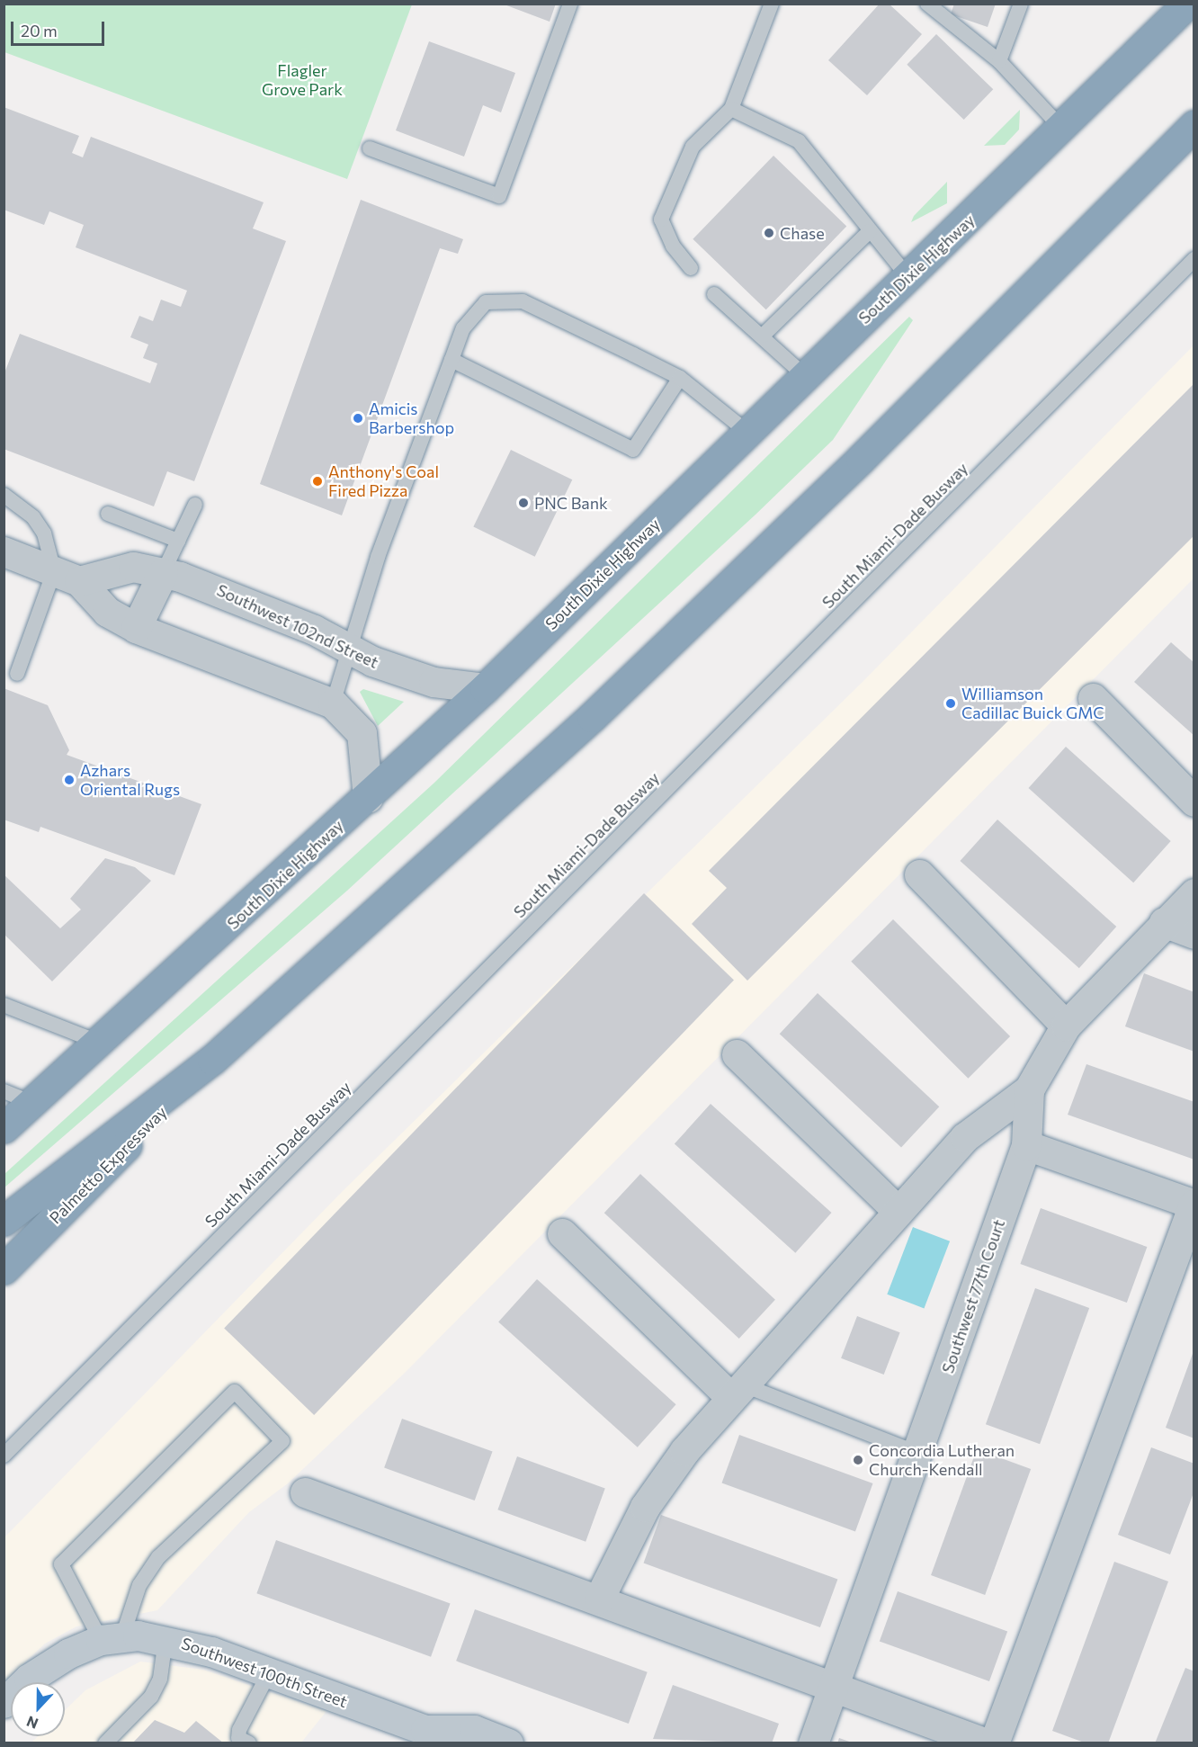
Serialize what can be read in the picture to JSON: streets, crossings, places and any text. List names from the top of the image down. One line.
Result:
{"streets":{"highway":["South Dixie Highway","Palmetto Expressway"],"street":["Southwest 102nd Street","Southwest 77th Court","Southwest 100th Street"],"lane":["South Miami-Dade Busway"]},"crossings":[["South Dixie Highway","Southwest 102nd Street"]],"parks":["Flagler Grove Park"],"places":["Chase","Amicis Barbershop","Anthony's Coal Fired Pizza","PNC Bank","Williamson Cadillac Buick GMC","Azhars Oriental Rugs","Concordia Lutheran Church-Kendall"],"scale_bar":"20 m","north":"bottom"}
